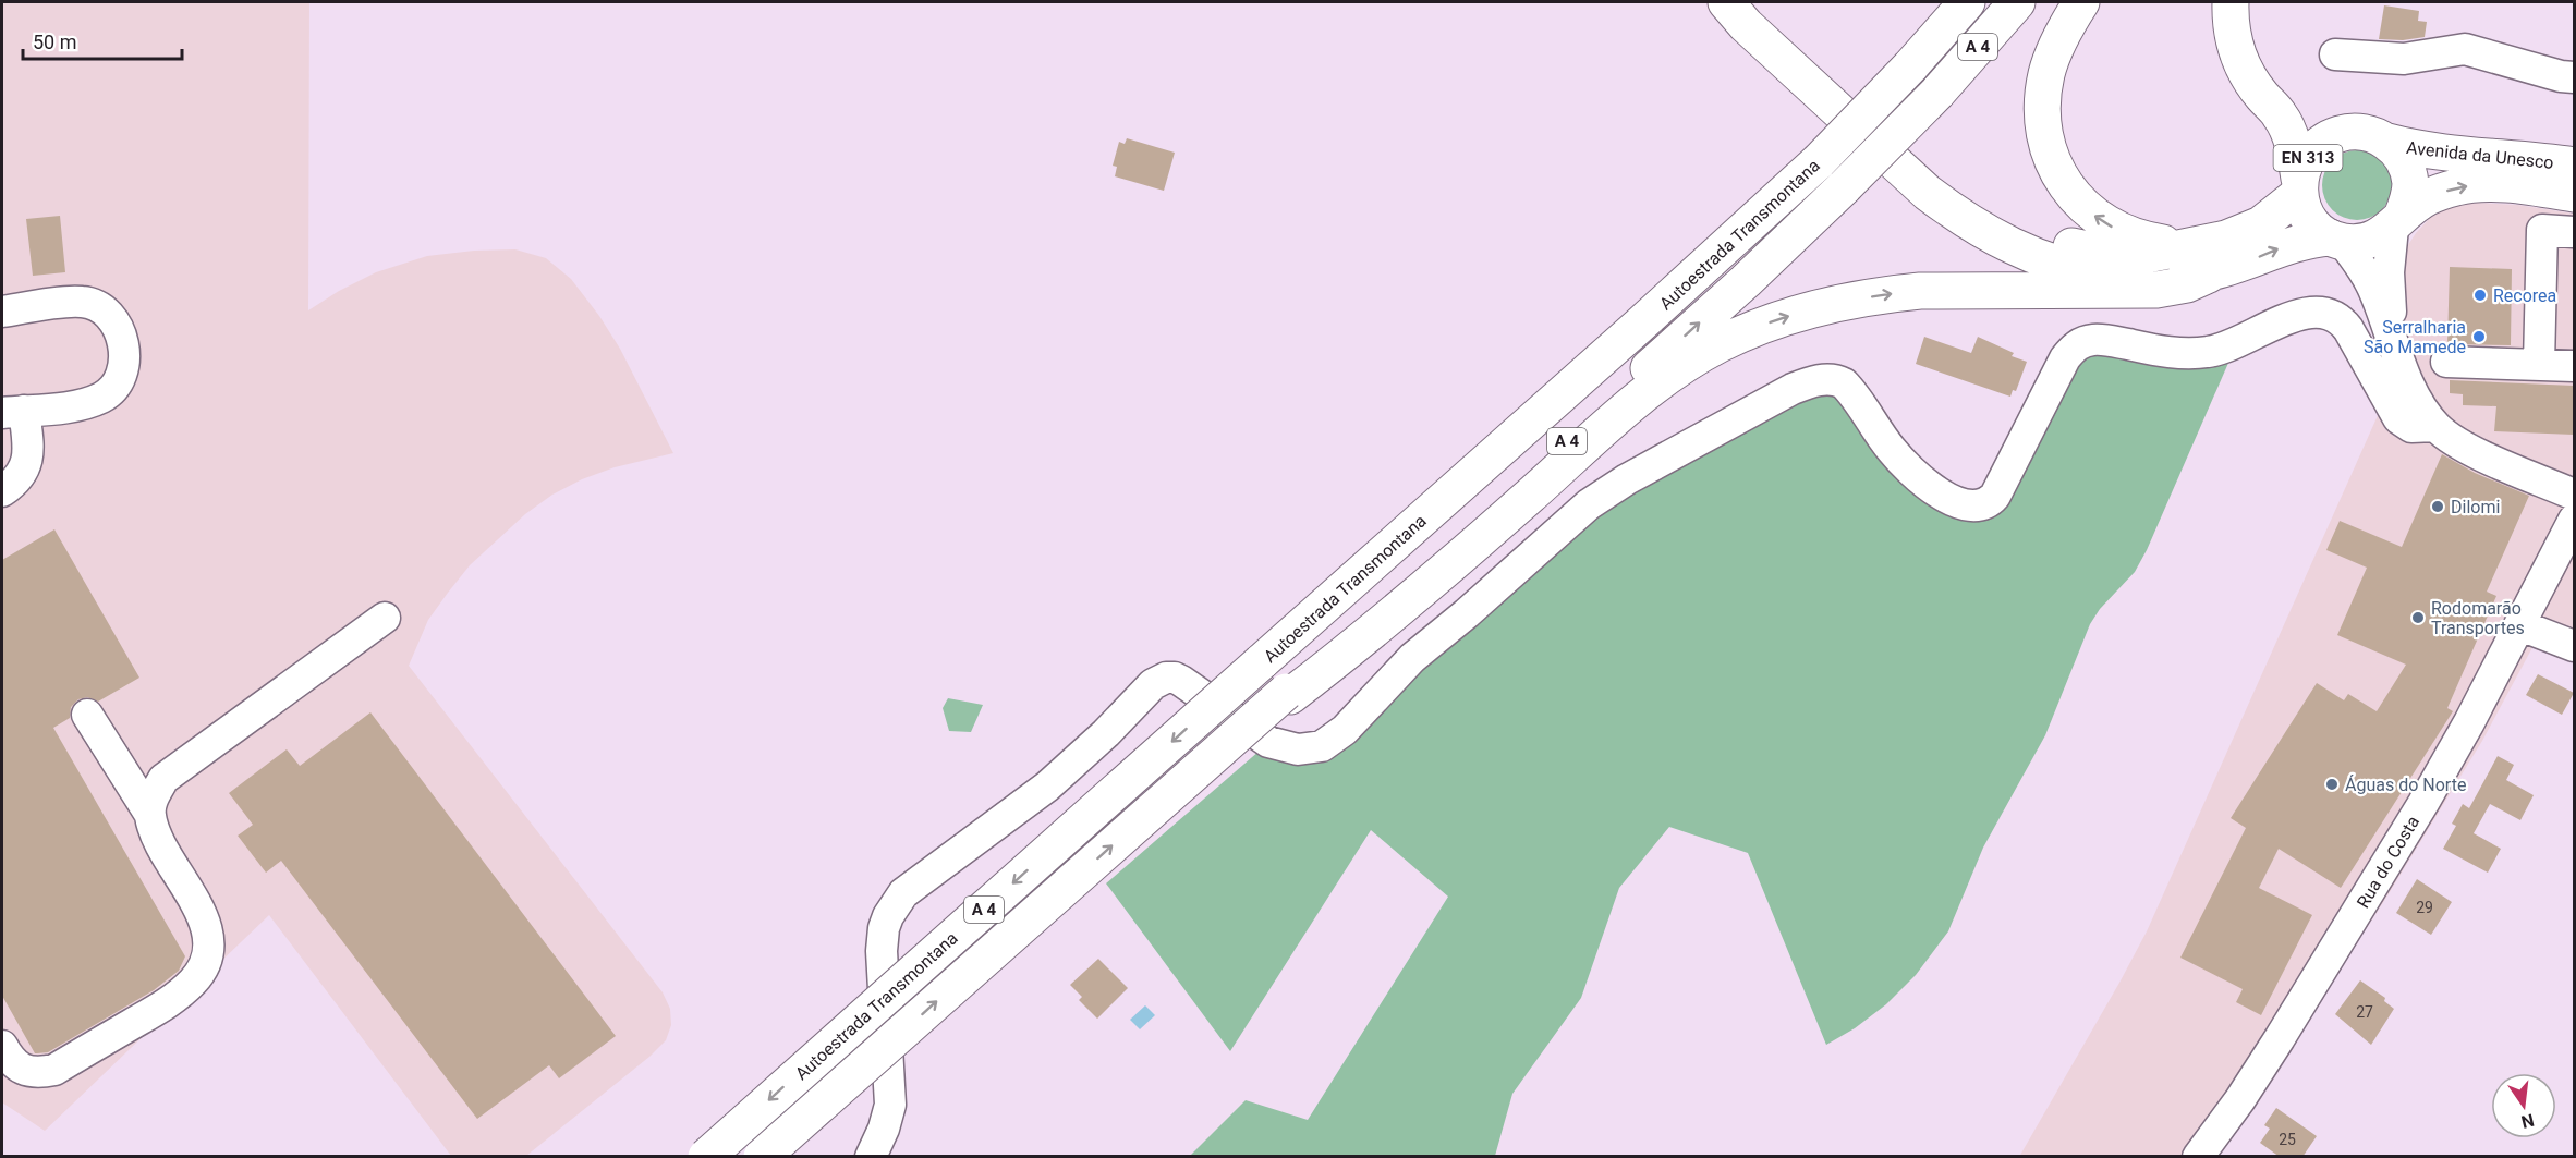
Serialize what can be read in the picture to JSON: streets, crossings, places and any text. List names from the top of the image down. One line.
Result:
{"streets":{"main road":["A 4","Avenida da Unesco","EN 313","Autoestrada Transmontana"],"street":["Rua do Costa"]},"crossings":[["Avenida da Unesco","EN 313"]],"places":["Recorea","Serralharia São Mamede","Dilomi","Rodomarão Transportes","Águas do Norte"],"house_numbers":["29","27","25"],"scale_bar":"50 m","north":"bottom"}
